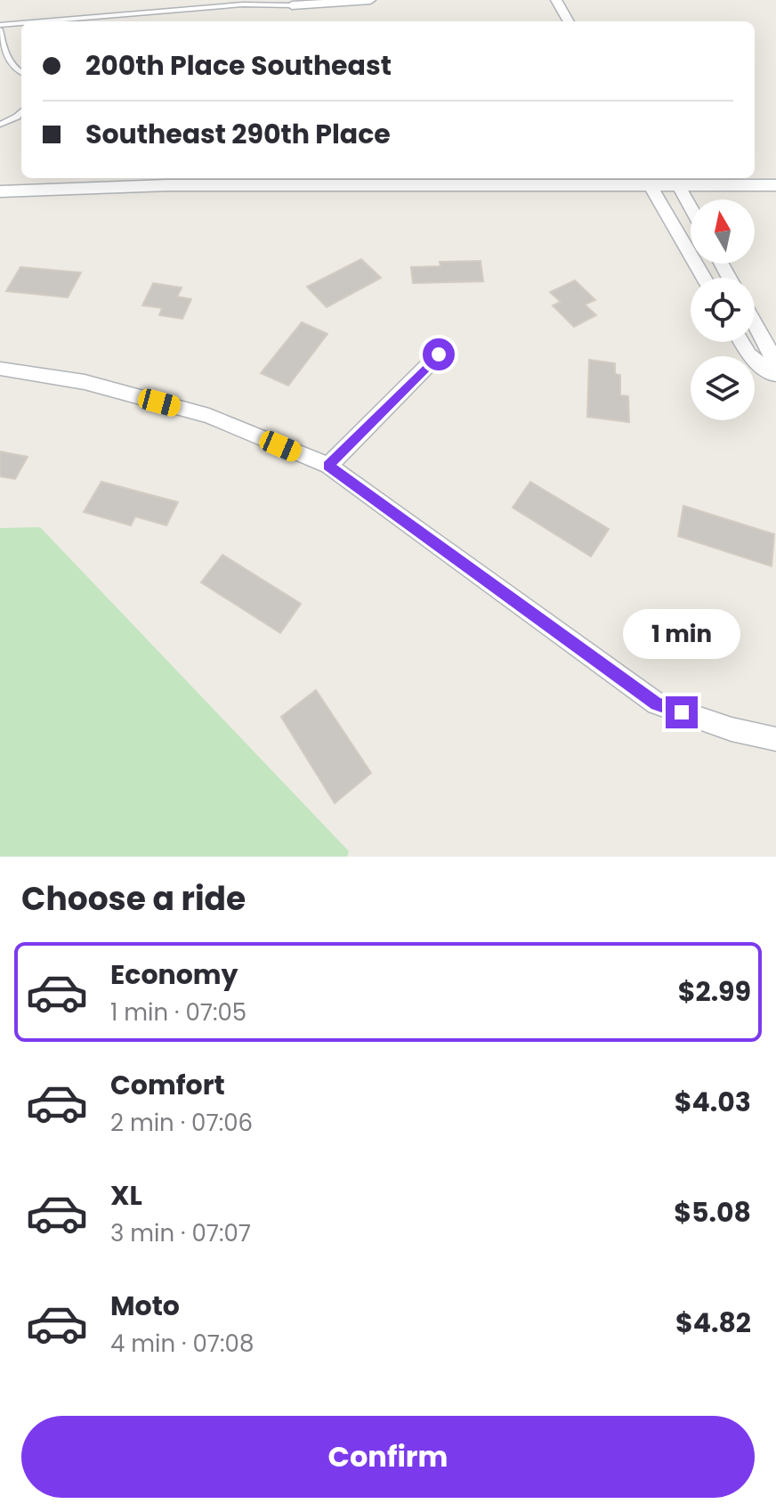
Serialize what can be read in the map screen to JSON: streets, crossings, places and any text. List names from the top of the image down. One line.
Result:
{"north":"top","page":{"banner":["200th Place Southeast","Southeast 290th Place"],"bubble":"1 min","heading":"Choose a ride","list":[{"name":"Economy","note":"1 min · 07:05","value":"$2.99"},{"name":"Comfort","note":"2 min · 07:06","value":"$4.03"},{"name":"XL","note":"3 min · 07:07","value":"$5.08"},{"name":"Moto","note":"4 min · 07:08","value":"$4.82"}],"buttons":"Confirm"}}
